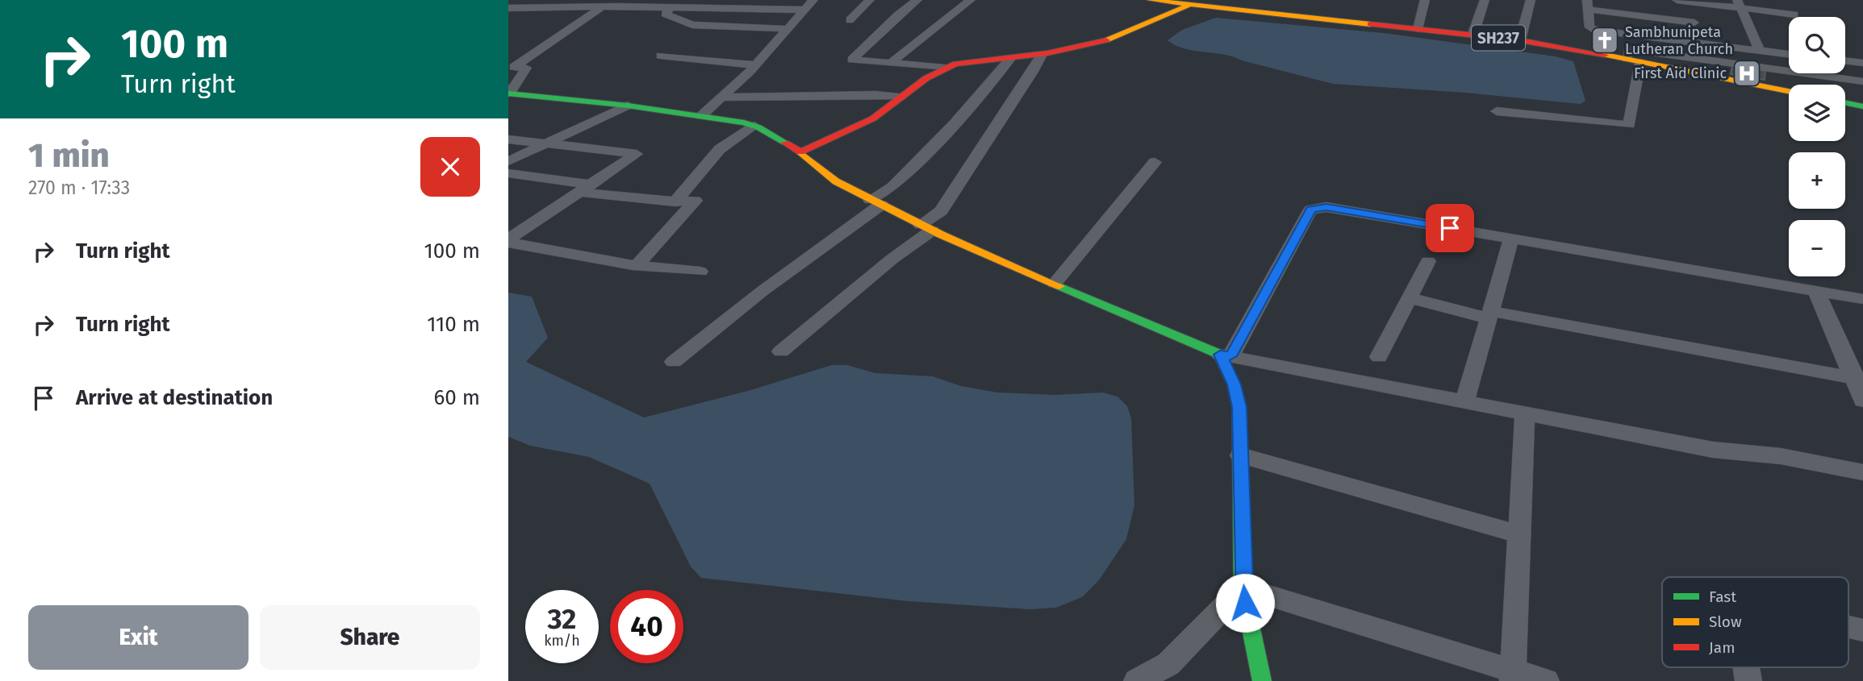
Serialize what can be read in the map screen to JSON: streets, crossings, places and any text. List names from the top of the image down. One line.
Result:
{"streets":{"street":["SH237"]},"places":{"church":["Sambhunipeta Lutheran Church"],"hospital":["First Aid Clinic"]},"legend":["Fast","Slow","Jam"],"page":{"turn":["100 m","Turn right"],"map_buttons":["+","−"],"heading":["1 min","270 m · 17:33"],"list":[{"name":"Turn right","value":"100 m"},{"name":"Turn right","value":"110 m"},{"name":"Arrive at destination","value":"60 m"}],"speed":"32 km/h","limit":"40","buttons":["Exit","Share"]}}
